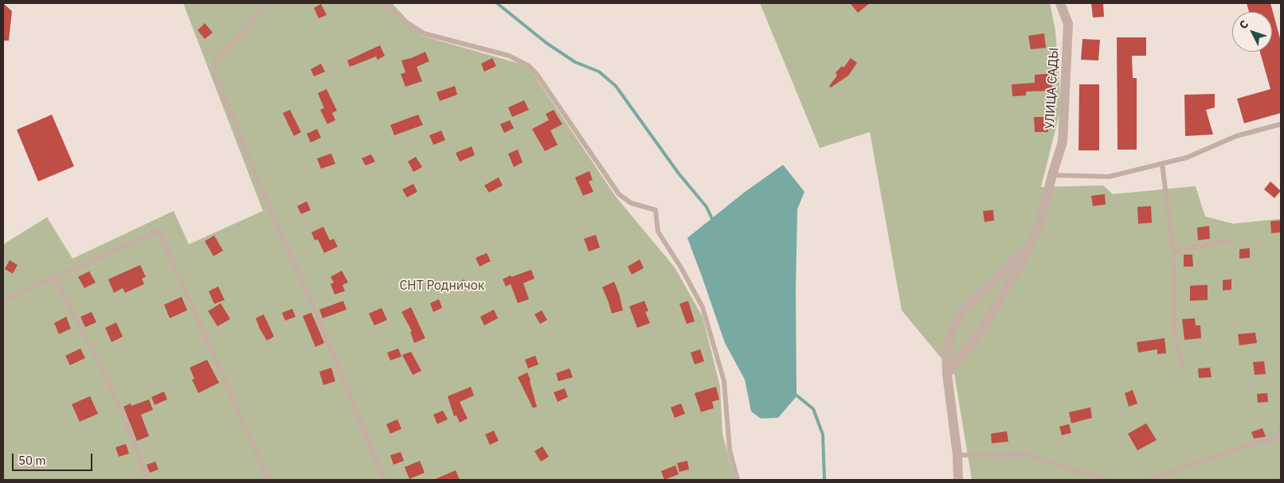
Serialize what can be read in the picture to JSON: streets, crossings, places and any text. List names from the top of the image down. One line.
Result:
{"streets":{"street":["УЛИЦА САДЫ"]},"parks":["СНТ Родничок"],"scale_bar":"50 m","north":"top left"}
